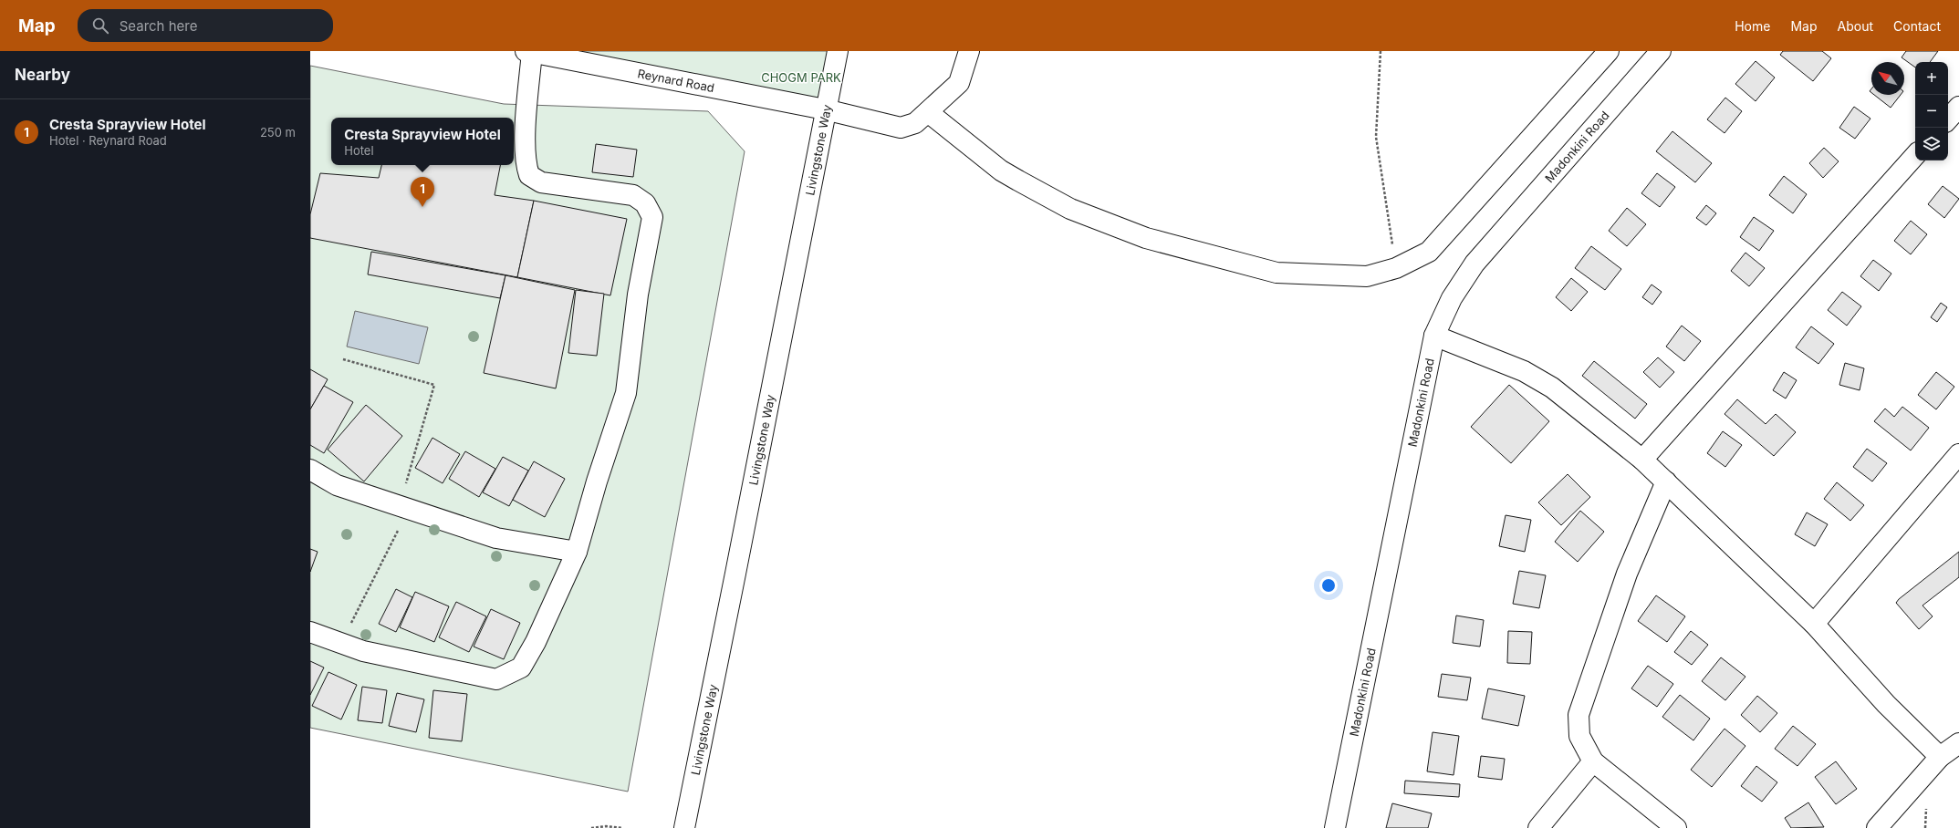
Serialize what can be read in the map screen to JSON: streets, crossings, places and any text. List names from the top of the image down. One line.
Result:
{"streets":{"main road":["Reynard Road","Madonkini Road","Livingstone Way"]},"crossings":[["Reynard Road","Livingstone Way"]],"parks":["CHOGM PARK"],"north":"top left","page":{"header":"Map","search":"Search here","nav":["Home","Map","About","Contact"],"heading":"Nearby","map_buttons":["+","−"],"list":[{"mark":"1","name":"Cresta Sprayview Hotel","note":"Hotel · Reynard Road","value":"250 m"}],"popup":["Cresta Sprayview Hotel","Hotel"],"pins":"1"}}
